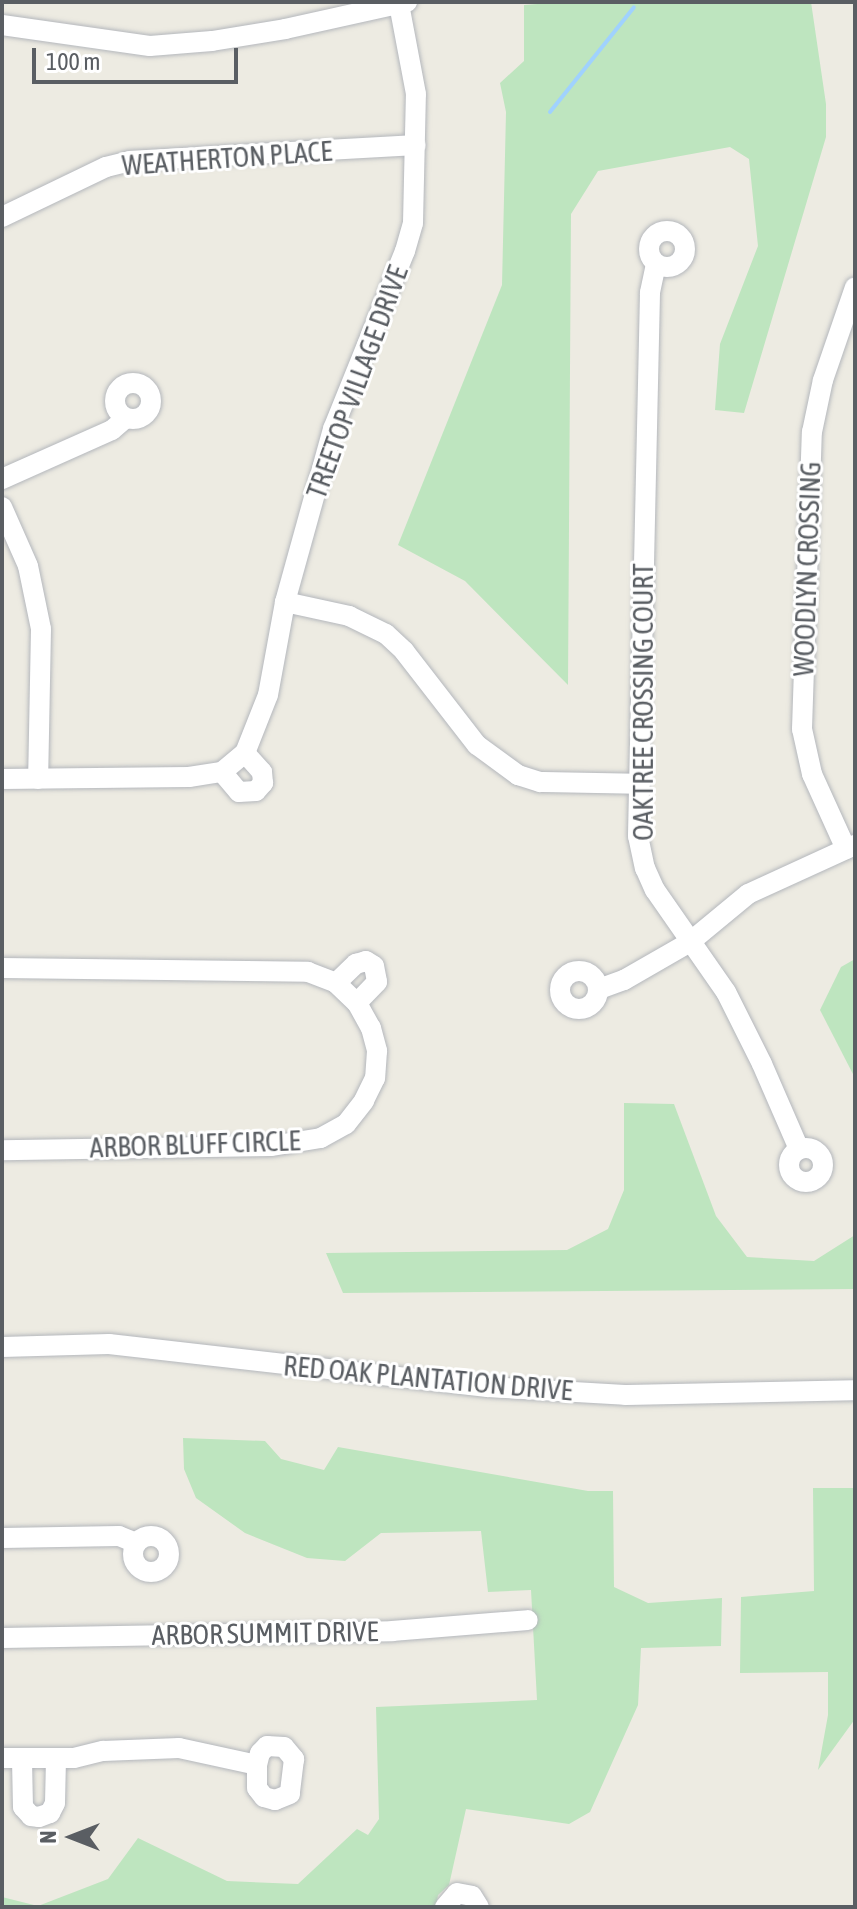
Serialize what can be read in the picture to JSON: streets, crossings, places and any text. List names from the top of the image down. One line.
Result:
{"streets":{"street":["WEATHERTON PLACE","TREETOP VILLAGE DRIVE","WOODLYN CROSSING","OAKTREE CROSSING COURT","ARBOR BLUFF CIRCLE","RED OAK PLANTATION DRIVE","ARBOR SUMMIT DRIVE"]},"crossings":[["WEATHERTON PLACE","TREETOP VILLAGE DRIVE"]],"scale_bar":"100 m","north":"left"}
